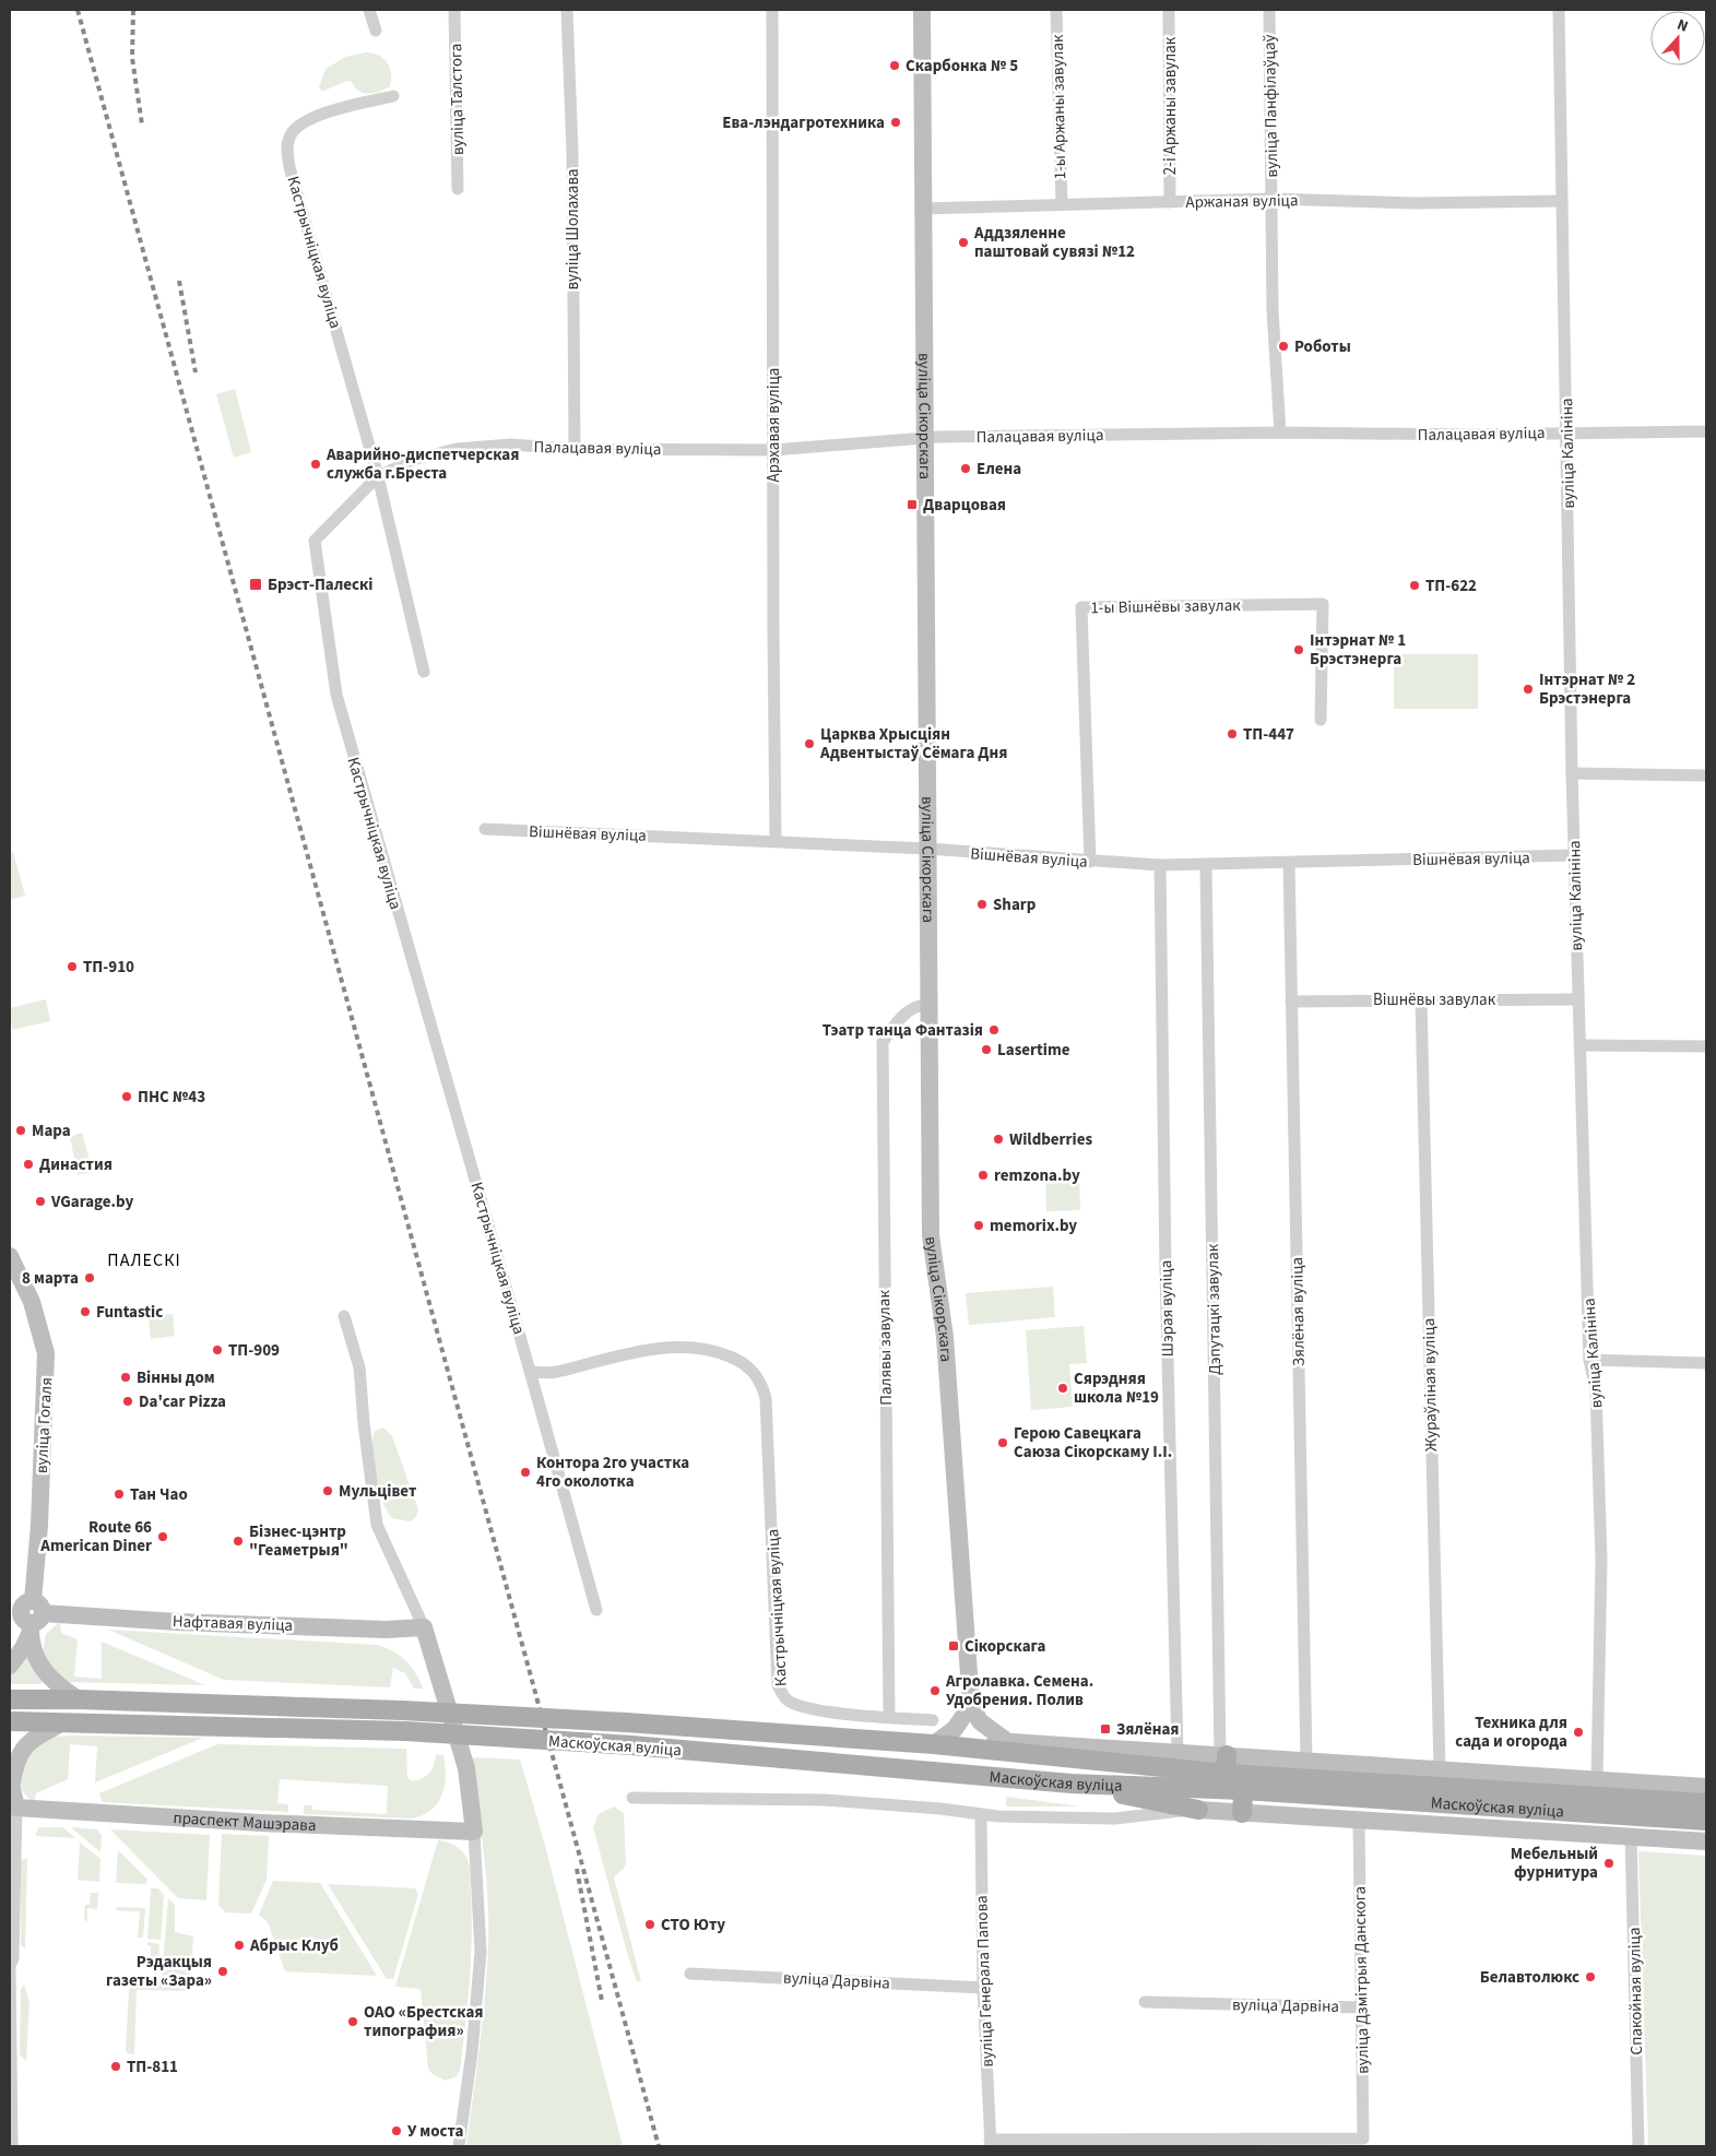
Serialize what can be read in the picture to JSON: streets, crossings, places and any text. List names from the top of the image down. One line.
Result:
{"streets":{"main road":["Маскоўская вуліца"],"street":["вуліца Талстога","2-і Аржаны завулак","вуліца Панфілаўцаў","1-ы Аржаны завулак","Аржаная вуліца","вуліца Шолахава","Кастрычніцкая вуліца","вуліца Сікорскага","Арэхавая вуліца","Палацавая вуліца","вуліца Калініна","1-ы Вішнёвы завулак","Вішнёвая вуліца","Вішнёвы завулак","Шэрая вуліца","Дэпутацкі завулак","Зялёная вуліца","Палявы завулак","Жураўліная вуліца","вуліца Гогаля","Нафтавая вуліца","праспект Машэрава","вуліца Дарвіна","вуліца Дзмітрыя Данскога","вуліца Генерала Папова","Спакойная вуліца"]},"crossings":[["2-і Аржаны завулак","Аржаная вуліца"],["вуліца Панфілаўцаў","Аржаная вуліца"],["вуліца Панфілаўцаў","Палацавая вуліца"],["1-ы Аржаны завулак","Аржаная вуліца"],["Аржаная вуліца","вуліца Сікорскага"],["Аржаная вуліца","вуліца Калініна"],["вуліца Шолахава","Палацавая вуліца"],["Кастрычніцкая вуліца","Палацавая вуліца"],["Кастрычніцкая вуліца","Палявы завулак"],["вуліца Сікорскага","Палацавая вуліца"],["вуліца Сікорскага","Вішнёвая вуліца"],["вуліца Сікорскага","Палявы завулак"],["Арэхавая вуліца","Палацавая вуліца"],["Арэхавая вуліца","Вішнёвая вуліца"],["Палацавая вуліца","вуліца Калініна"],["вуліца Калініна","Вішнёвая вуліца"],["вуліца Калініна","Вішнёвы завулак"],["вуліца Калініна","Маскоўская вуліца"],["1-ы Вішнёвы завулак","Вішнёвая вуліца"],["Вішнёвая вуліца","Шэрая вуліца"],["Вішнёвая вуліца","Дэпутацкі завулак"],["Вішнёвая вуліца","Зялёная вуліца"],["Вішнёвы завулак","Зялёная вуліца"],["Вішнёвы завулак","Жураўліная вуліца"],["Шэрая вуліца","Маскоўская вуліца"],["Дэпутацкі завулак","Маскоўская вуліца"],["Зялёная вуліца","Маскоўская вуліца"],["Жураўліная вуліца","Маскоўская вуліца"],["вуліца Гогаля","Нафтавая вуліца"],["Маскоўская вуліца","вуліца Дзмітрыя Данскога"],["Маскоўская вуліца","вуліца Генерала Папова"],["Маскоўская вуліца","Спакойная вуліца"],["вуліца Дарвіна","вуліца Дзмітрыя Данскога"],["вуліца Дарвіна","вуліца Генерала Папова"],["вуліца Дзмітрыя Данскога","вуліца Генерала Папова"]],"districts":["ПАЛЕСКІ"],"places":{"other":["Скарбонка № 5","Ева-лэндагротехника","Аддзяленне паштовай сувязі №12","Роботы","Аварийно-диспетчерская служба г.Бреста","Елена","ТП-622","Інтэрнат № 1 Брэстэнерга","Інтэрнат № 2 Брэстэнерга","ТП-447","Царква Хрысціян Адвентыстаў Сёмага Дня","Sharp","ТП-910","Тэатр танца Фантазія","Lasertime","ПНС №43","Мара","Wildberries","Династия","remzona.by","VGarage.by","memorix.by","8 марта","Funtastic","ТП-909","Вінны дом","Сярэдняя школа №19","Da'car Pizza","Герою Савецкага Саюза Сікорскаму І.І.","Контора 2го участка 4го околотка","Мульцівет","Тан Чао","Route 66 American Diner","Бізнес-цэнтр \"Геаметрыя\"","Агролавка. Семена. Удобрения. Полив","Техника для сада и огорода","Мебельный фурнитура","СТО Юту","Абрыс Клуб","Рэдакцыя газеты «Зара»","Белавтолюкс","ОАО «Брестская типография»","ТП-811","У моста"],"transit":["Дварцовая","Брэст-Палескі","Сікорскага","Зялёная"]},"north":"top"}
